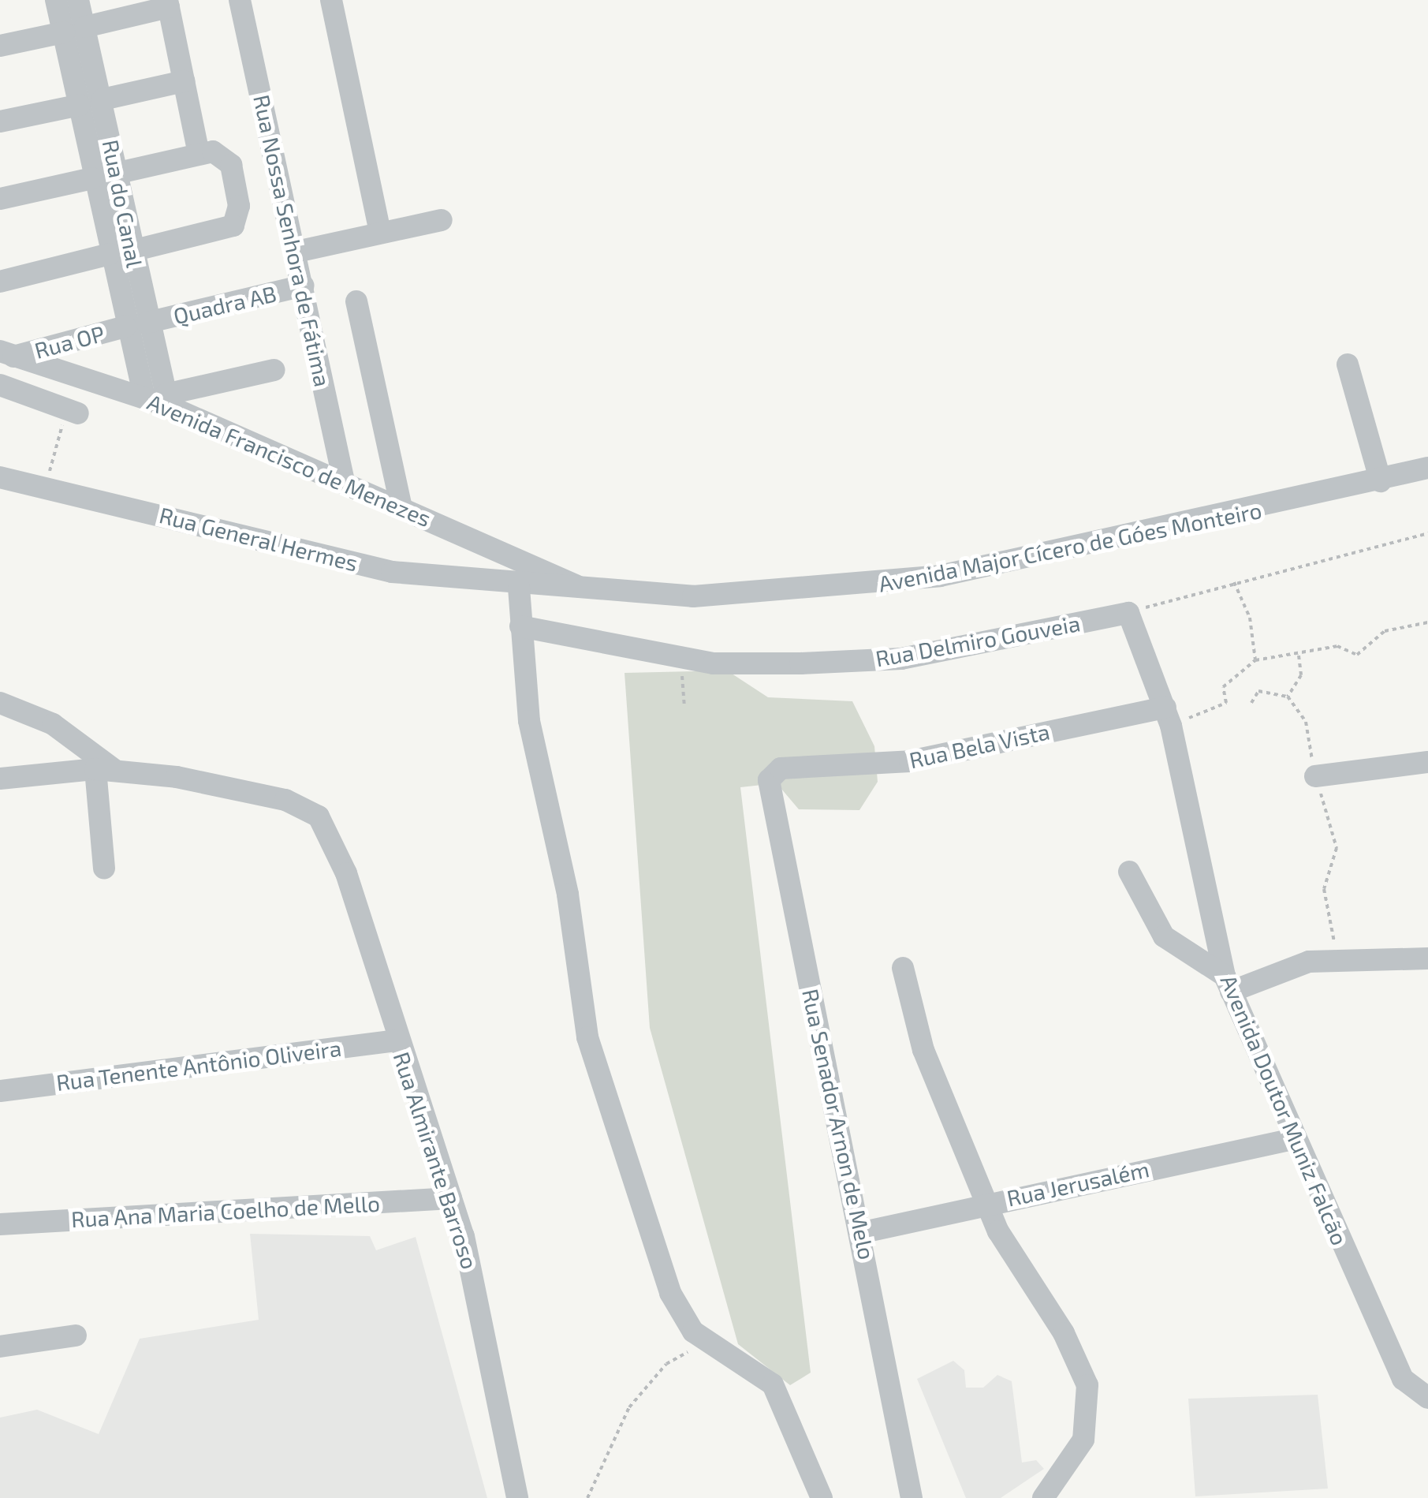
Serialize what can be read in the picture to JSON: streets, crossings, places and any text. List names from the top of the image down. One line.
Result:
{"streets":{"street":["Rua do Canal","Rua Nossa Senhora de Fátima","Quadra AB","Rua OP","Avenida Francisco de Menezes","Rua General Hermes","Avenida Major Cícero de Góes Monteiro","Rua Delmiro Gouveia","Rua Bela Vista","Rua Tenente Antônio Oliveira","Avenida Doutor Muniz Falcão","Rua Senador Arnon de Melo","Rua Almirante Barroso","Rua Jerusalém","Rua Ana Maria Coelho de Mello"]},"crossings":[["Rua do Canal","Quadra AB"],["Rua do Canal","Rua OP"],["Rua do Canal","Avenida Francisco de Menezes"],["Rua Nossa Senhora de Fátima","Quadra AB"],["Rua Nossa Senhora de Fátima","Avenida Francisco de Menezes"],["Quadra AB","Rua OP"],["Rua OP","Avenida Francisco de Menezes"],["Avenida Francisco de Menezes","Avenida Major Cícero de Góes Monteiro"],["Rua General Hermes","Avenida Major Cícero de Góes Monteiro"],["Rua Delmiro Gouveia","Avenida Doutor Muniz Falcão"],["Rua Bela Vista","Avenida Doutor Muniz Falcão"],["Rua Bela Vista","Rua Senador Arnon de Melo"],["Rua Tenente Antônio Oliveira","Rua Almirante Barroso"],["Avenida Doutor Muniz Falcão","Rua Jerusalém"],["Rua Senador Arnon de Melo","Rua Jerusalém"],["Rua Almirante Barroso","Rua Ana Maria Coelho de Mello"]]}
